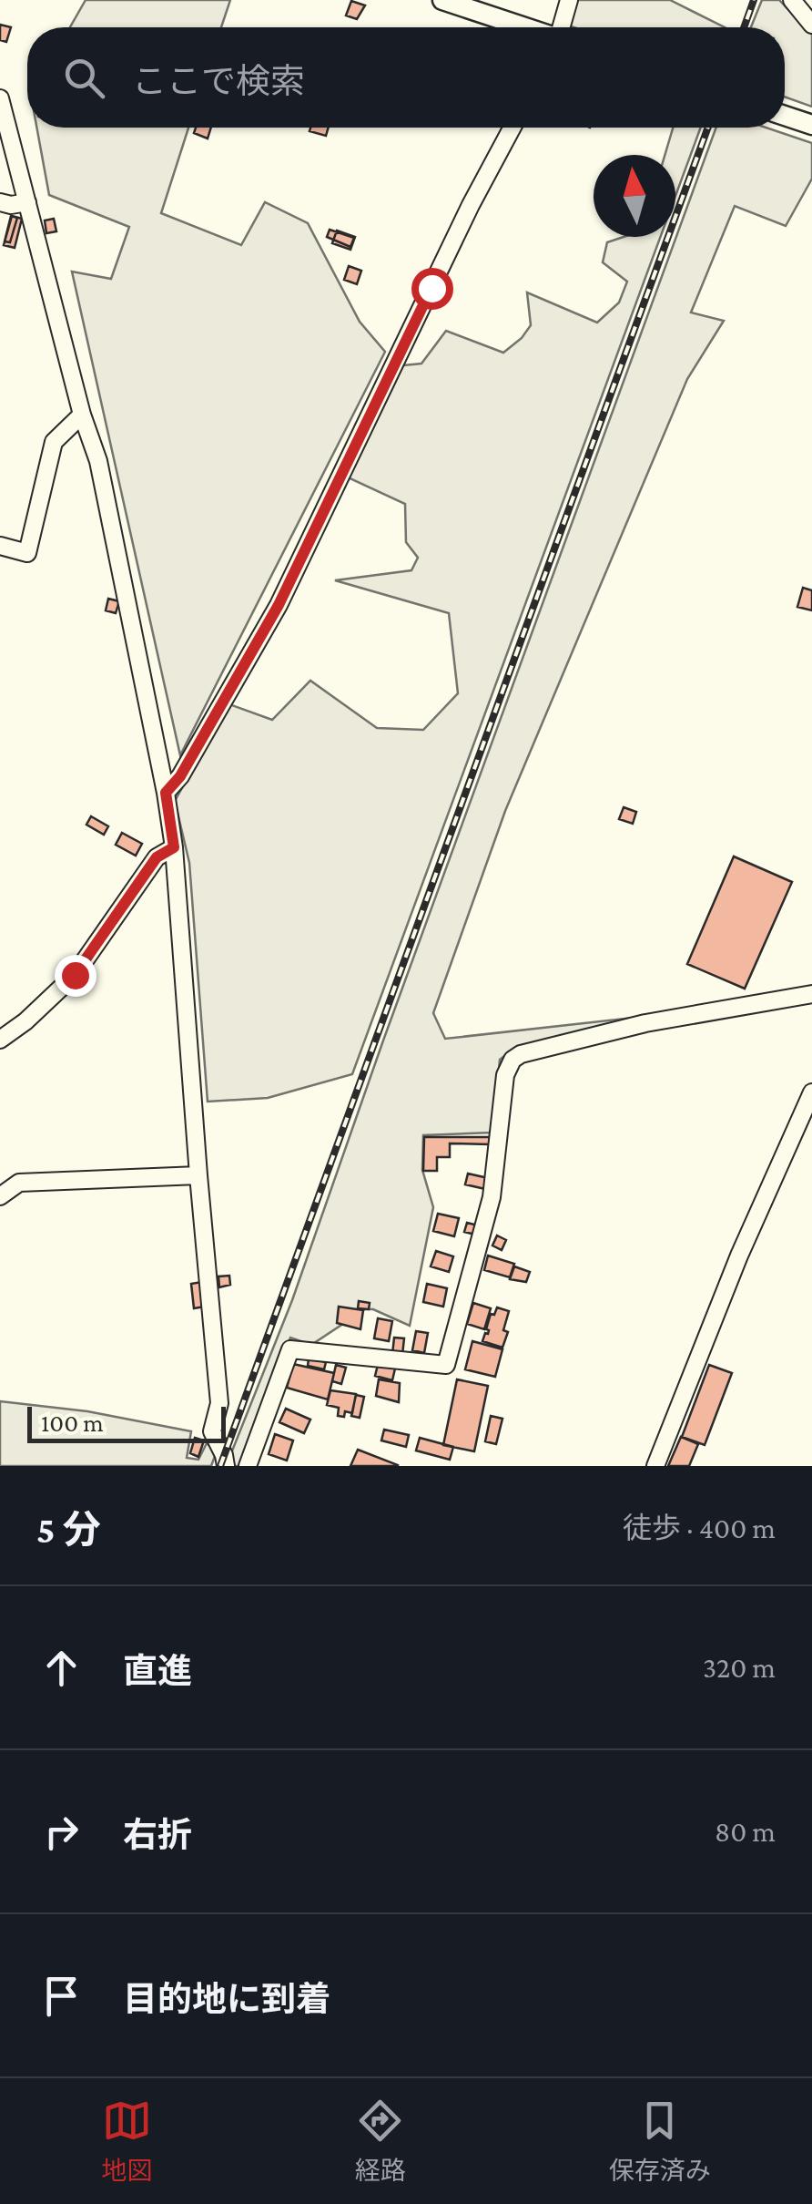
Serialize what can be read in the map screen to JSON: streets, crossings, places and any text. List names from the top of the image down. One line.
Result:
{"scale_bar":"100 m","north":"top","page":{"search":"ここで検索","scale":"100 m","heading":["5 分","徒歩 · 400 m"],"list":[["直進","320 m"],["右折","80 m"],"目的地に到着"],"nav":["地図","経路","保存済み"]}}
